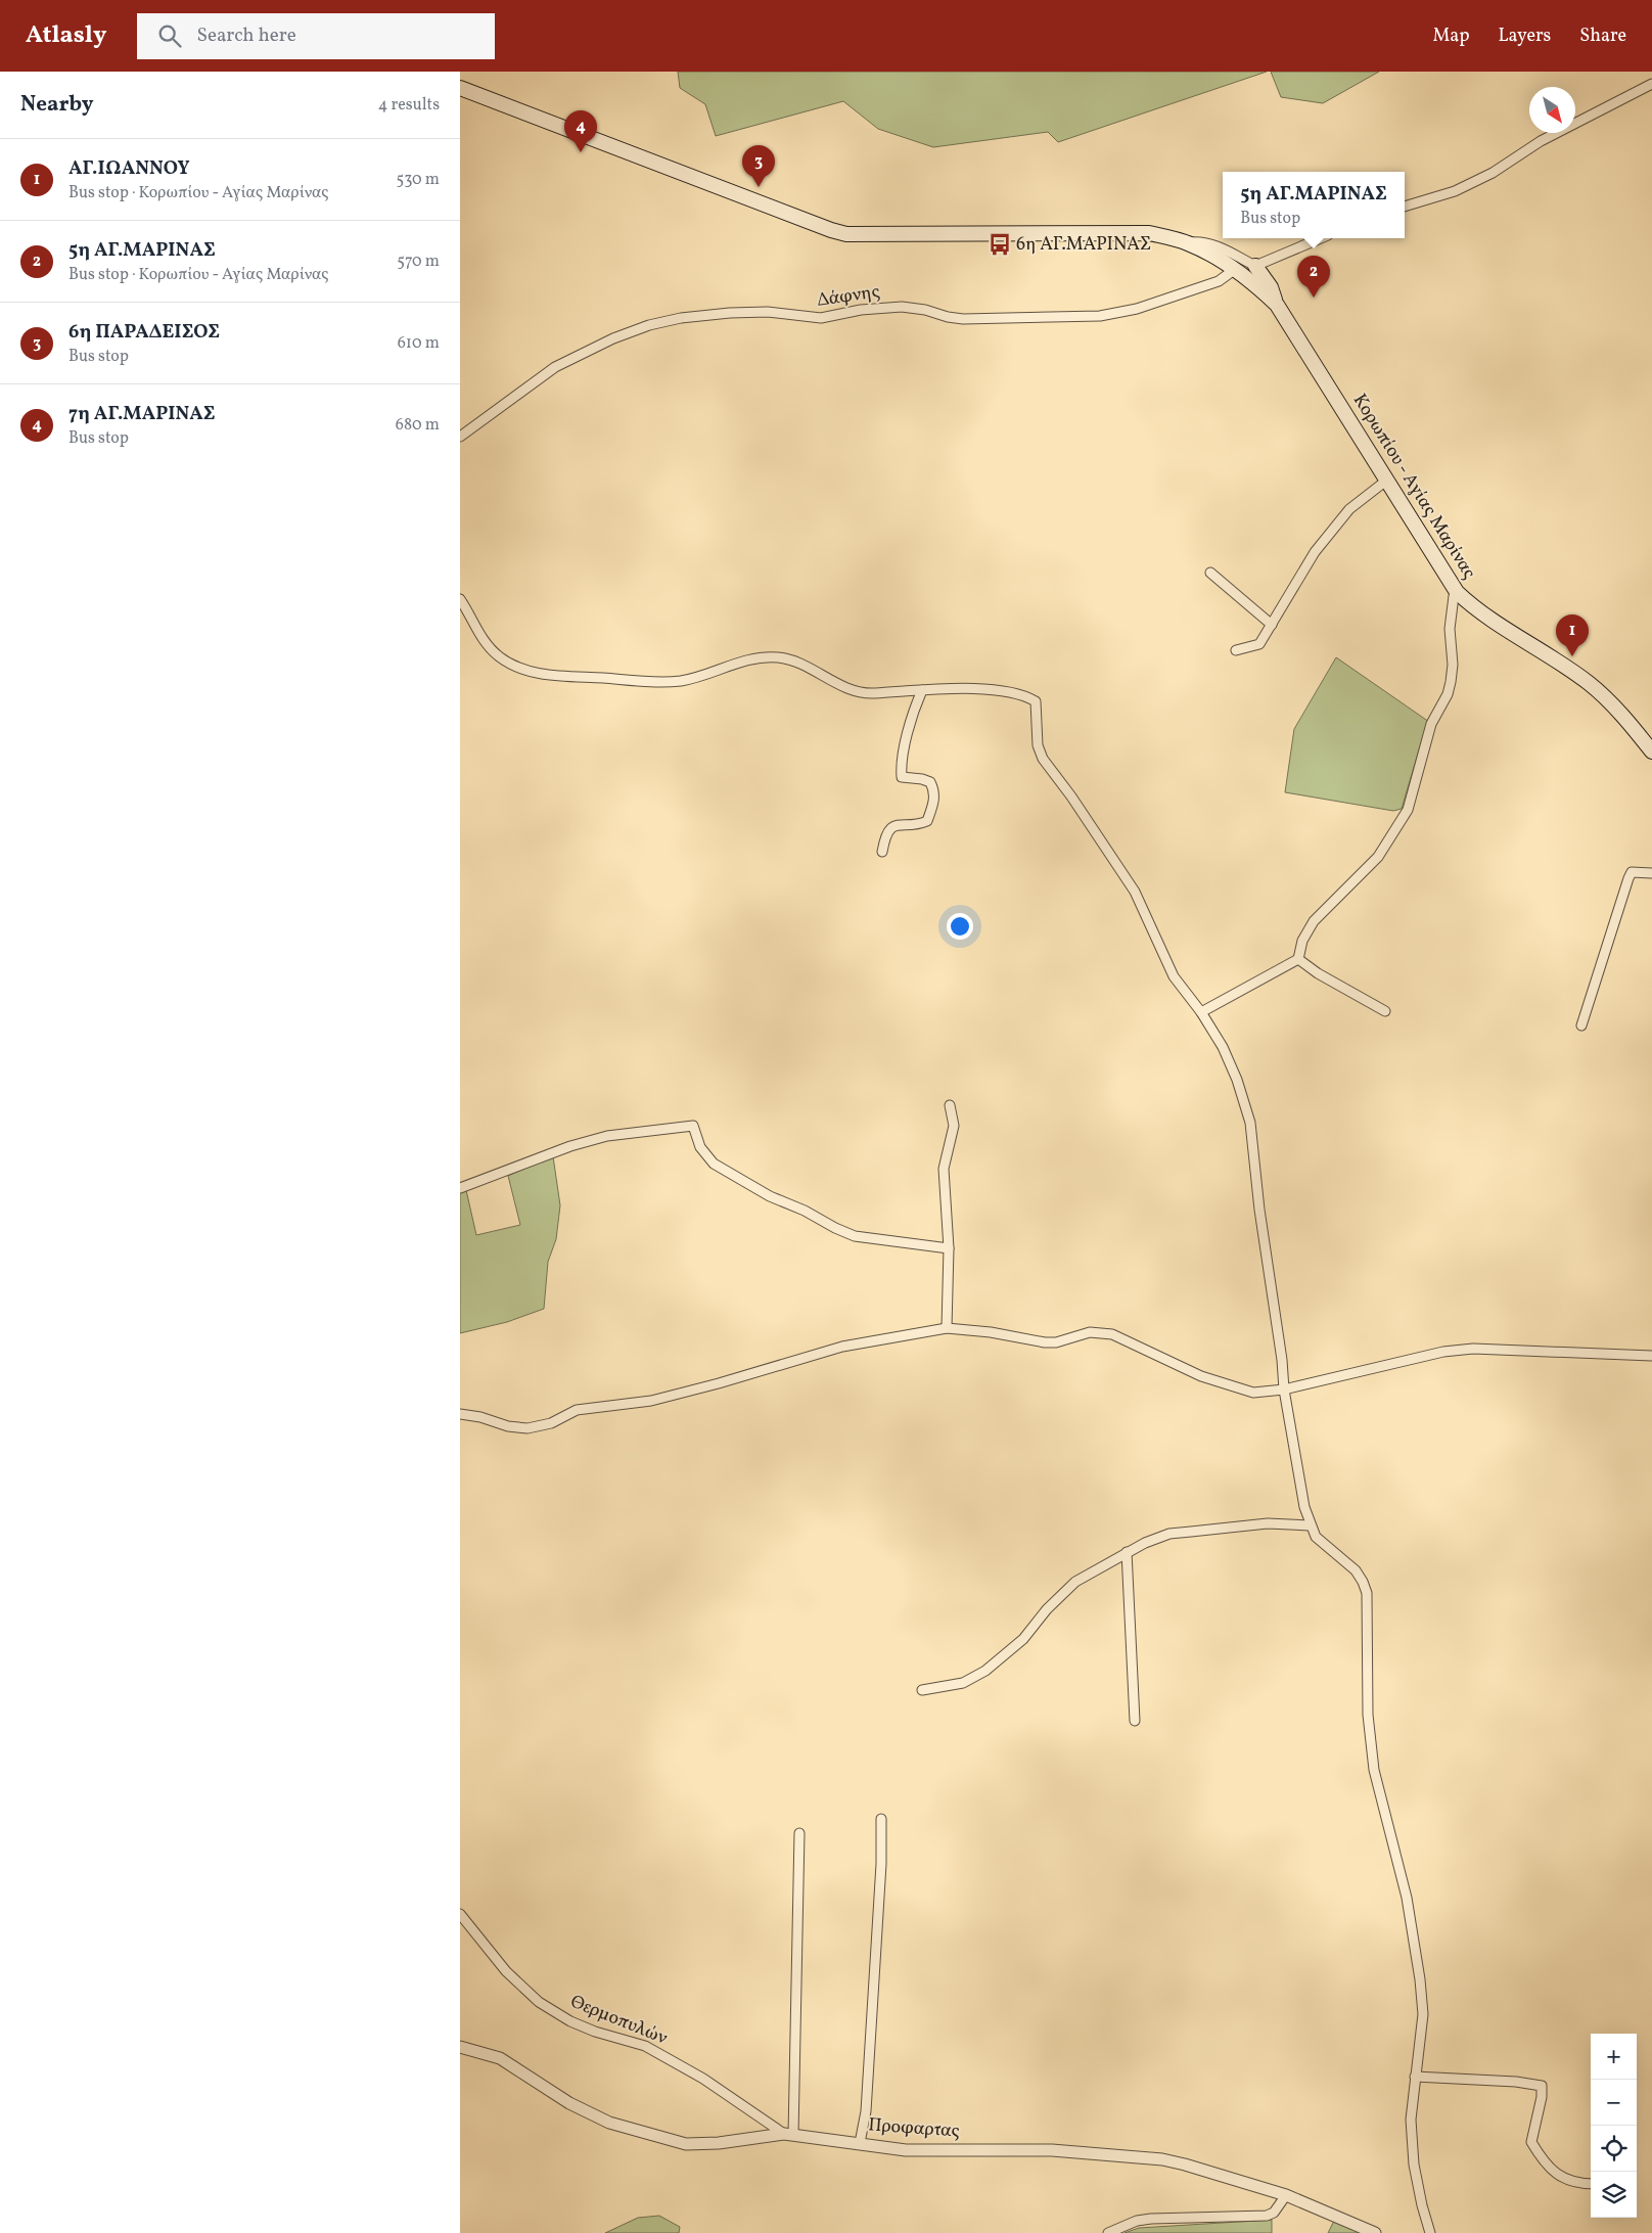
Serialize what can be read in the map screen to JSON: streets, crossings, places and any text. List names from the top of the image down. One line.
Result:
{"streets":{"main road":["Κορωπίου - Αγίας Μαρίνας"],"street":["Δάφνης","Θερμοπυλών","Προφαρτας"]},"crossings":[["Δάφνης","Κορωπίου - Αγίας Μαρίνας"],["Θερμοπυλών","Προφαρτας"]],"places":{"bus stop":["6η ΑΓ.ΜΑΡΙΝΑΣ"]},"north":"bottom right","page":{"header":"Atlasly","search":"Search here","nav":["Map","Layers","Share"],"heading":["Nearby","4 results"],"pins":["4","3","2","1"],"list":[{"mark":"1","name":"ΑΓ.ΙΩΑΝΝΟΥ","note":"Bus stop · Κορωπίου - Αγίας Μαρίνας","value":"530 m"},{"mark":"2","name":"5η ΑΓ.ΜΑΡΙΝΑΣ","note":"Bus stop · Κορωπίου - Αγίας Μαρίνας","value":"570 m"},{"mark":"3","name":"6η ΠΑΡΑΔΕΙΣΟΣ","note":"Bus stop","value":"610 m"},{"mark":"4","name":"7η ΑΓ.ΜΑΡΙΝΑΣ","note":"Bus stop","value":"680 m"}],"popup":["5η ΑΓ.ΜΑΡΙΝΑΣ","Bus stop"],"map_buttons":["+","−"]}}
